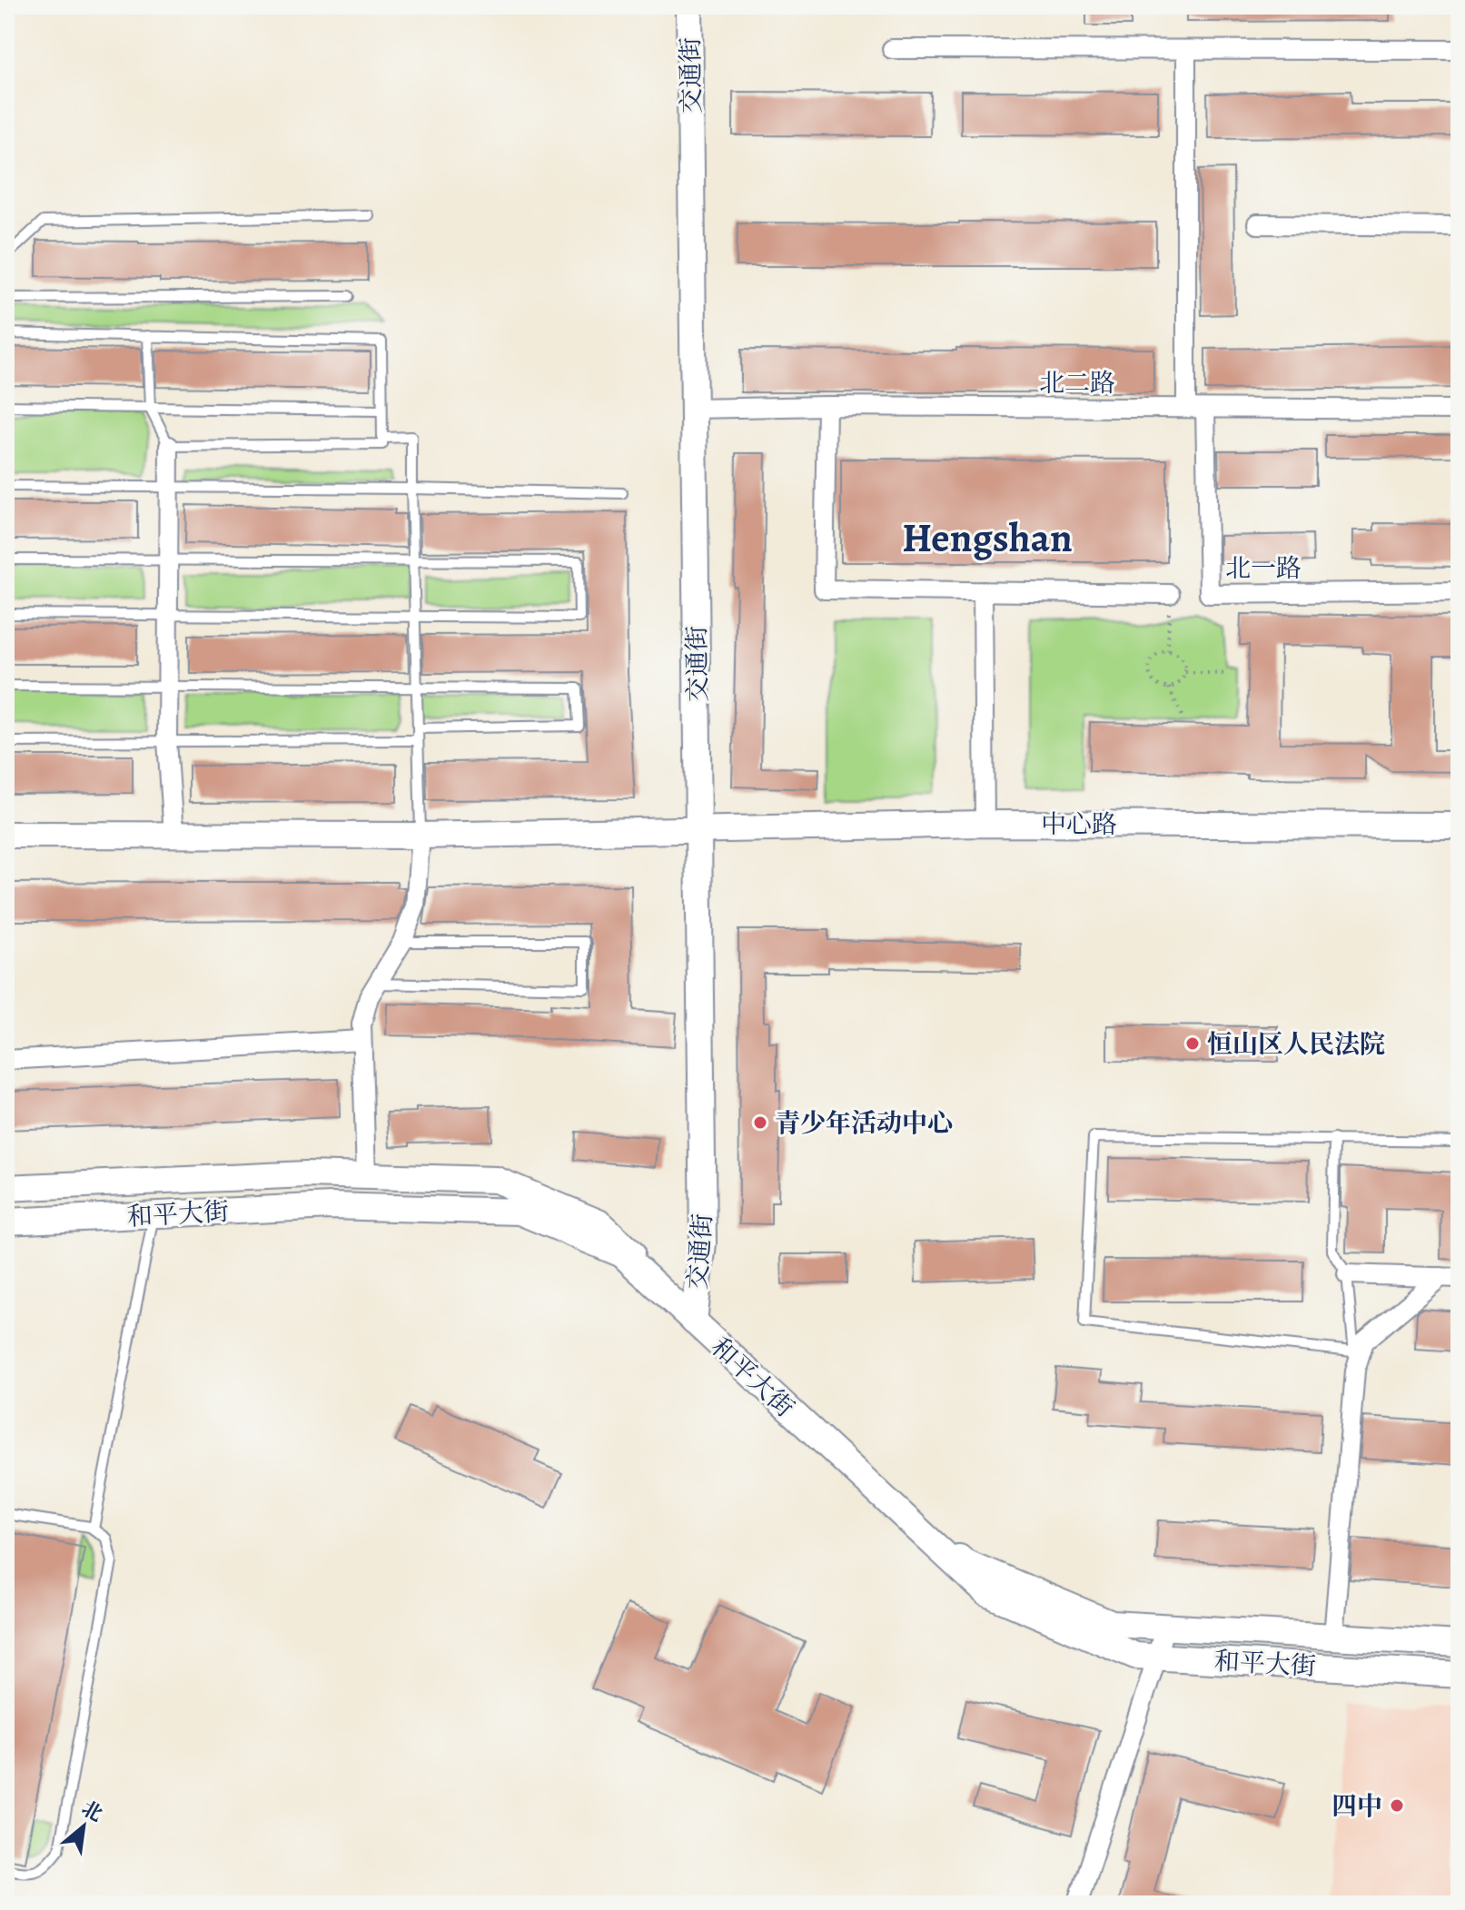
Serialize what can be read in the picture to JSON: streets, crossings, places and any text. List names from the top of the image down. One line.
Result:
{"streets":{"main road":["交通街","中心路","和平大街"],"street":["北二路","北一路"]},"crossings":[["交通街","北二路"],["交通街","中心路"],["交通街","和平大街"],["北二路","北一路"]],"districts":["Hengshan"],"places":["恒山区人民法院","青少年活动中心","四中"],"north":"top right"}
